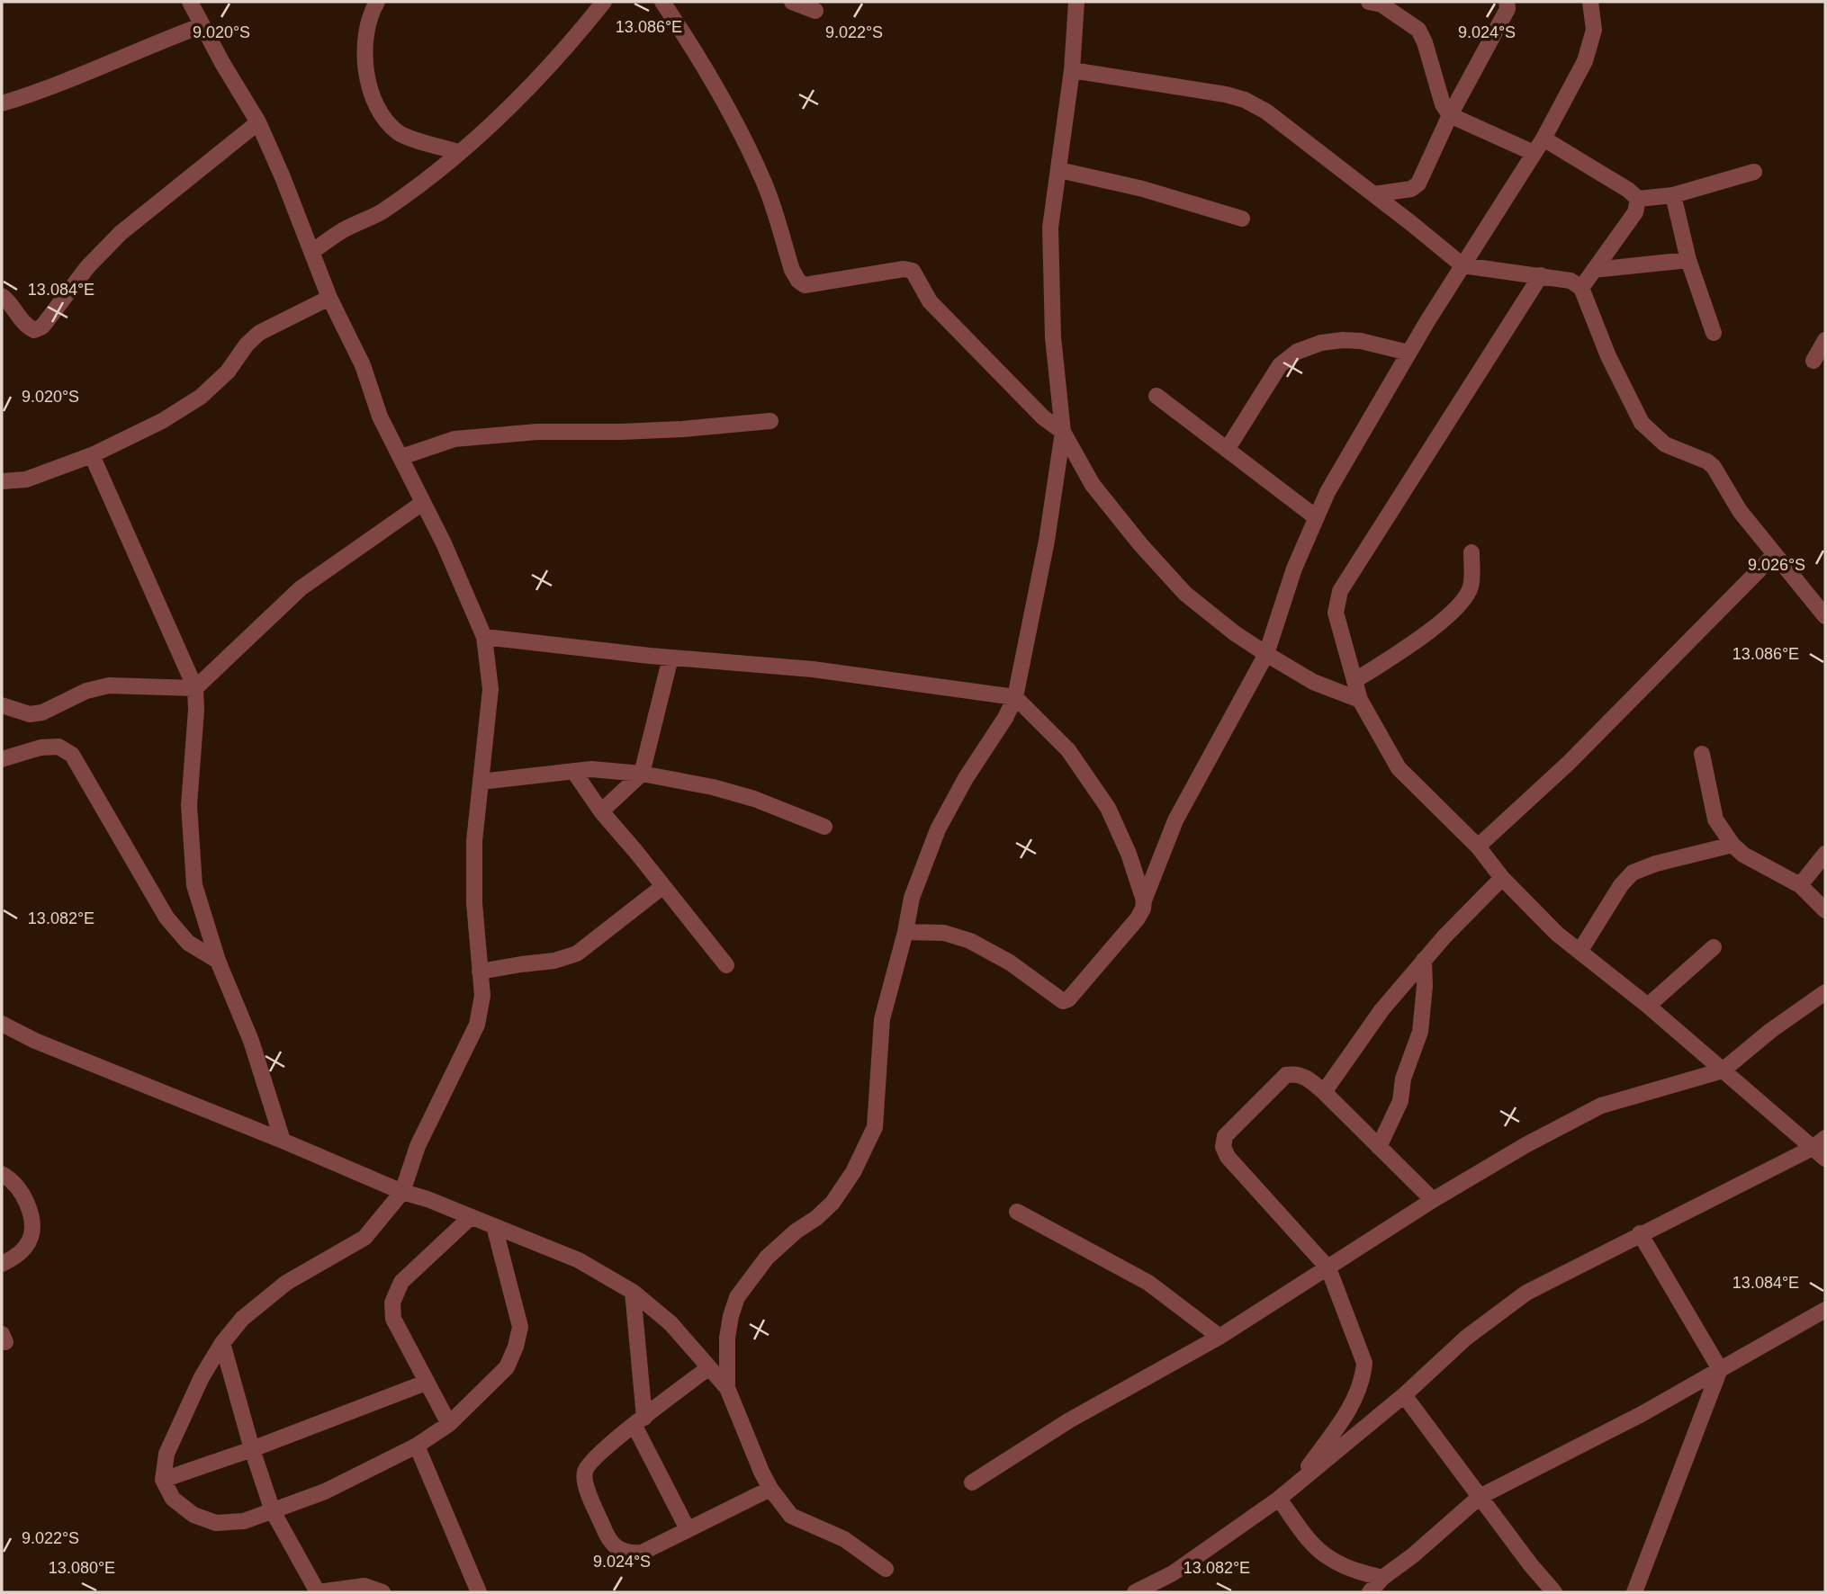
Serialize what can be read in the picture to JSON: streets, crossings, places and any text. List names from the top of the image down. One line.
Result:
{"coordinates":["13.086°E","9.022°S","9.020°S","9.024°S","13.084°E","9.026°S","13.082°E","13.080°E"]}
